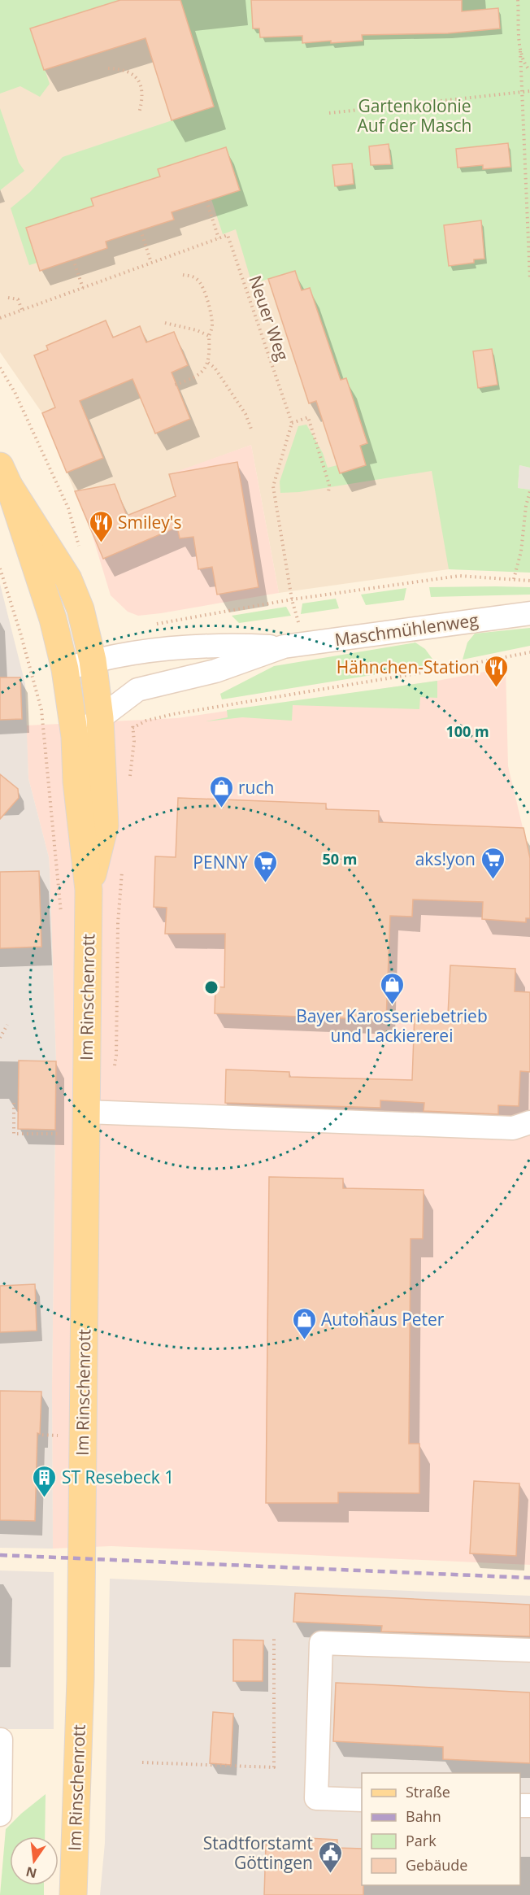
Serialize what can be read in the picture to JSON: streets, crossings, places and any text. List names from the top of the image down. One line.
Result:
{"streets":{"main road":["Im Rinschenrott"],"street":["Maschmühlenweg"],"path":["Neuer Weg"]},"crossings":[["Maschmühlenweg","Im Rinschenrott"]],"parks":["Gartenkolonie Auf der Masch"],"places":{"restaurant":["Smiley's","Hähnchen-Station"],"shop":["ruch","Bayer Karosseriebetrieb und Lackiererei","Autohaus Peter"],"supermarket":["aks!yon","PENNY"],"building":["ST Resebeck 1"],"public building":["Stadtforstamt Göttingen"]},"legend":["Straße","Bahn","Park","Gebäude"],"north":"bottom","rings":["100 m","50 m"]}
